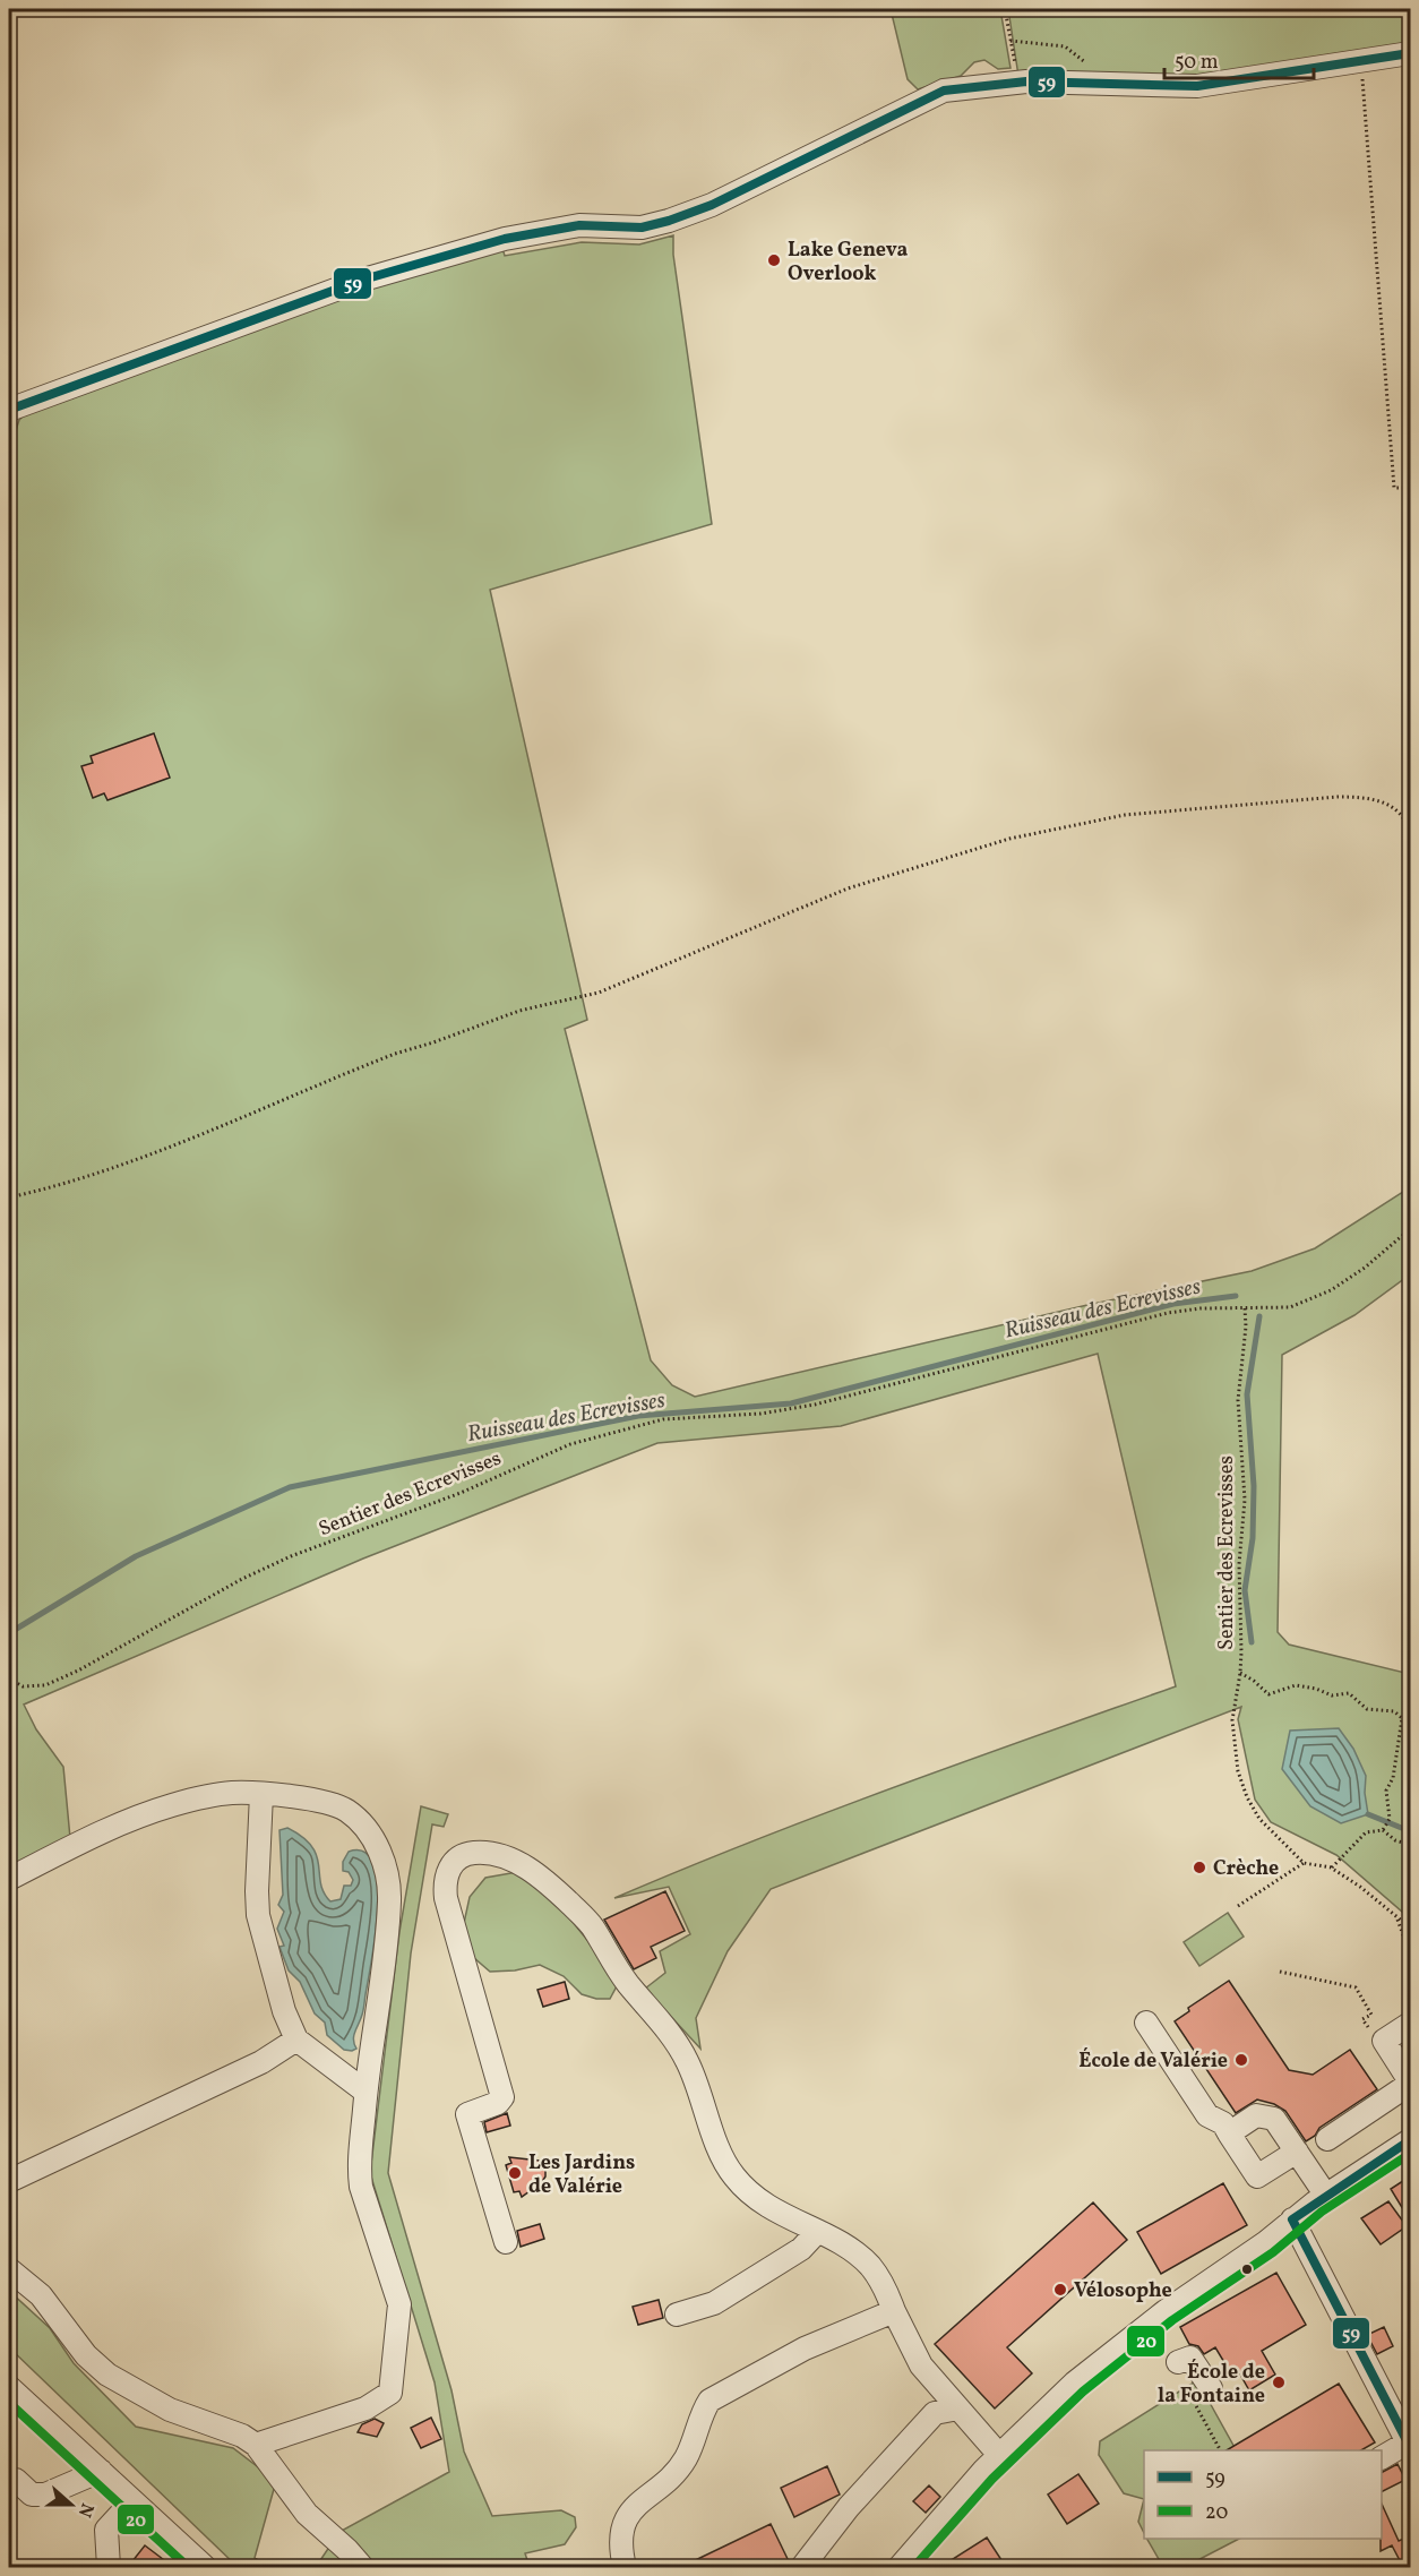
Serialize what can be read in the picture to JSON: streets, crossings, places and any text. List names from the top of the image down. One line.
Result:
{"streets":{"path":["Sentier des Ecrevisses"]},"water":["Ruisseau des Ecrevisses"],"places":["Lake Geneva Overlook","Crèche","École de Valérie","Les Jardins de Valérie","Vélosophe","École de la Fontaine"],"lines":["transit line 59","transit line 20"],"legend":["59","20"],"scale_bar":"50 m","north":"right"}
